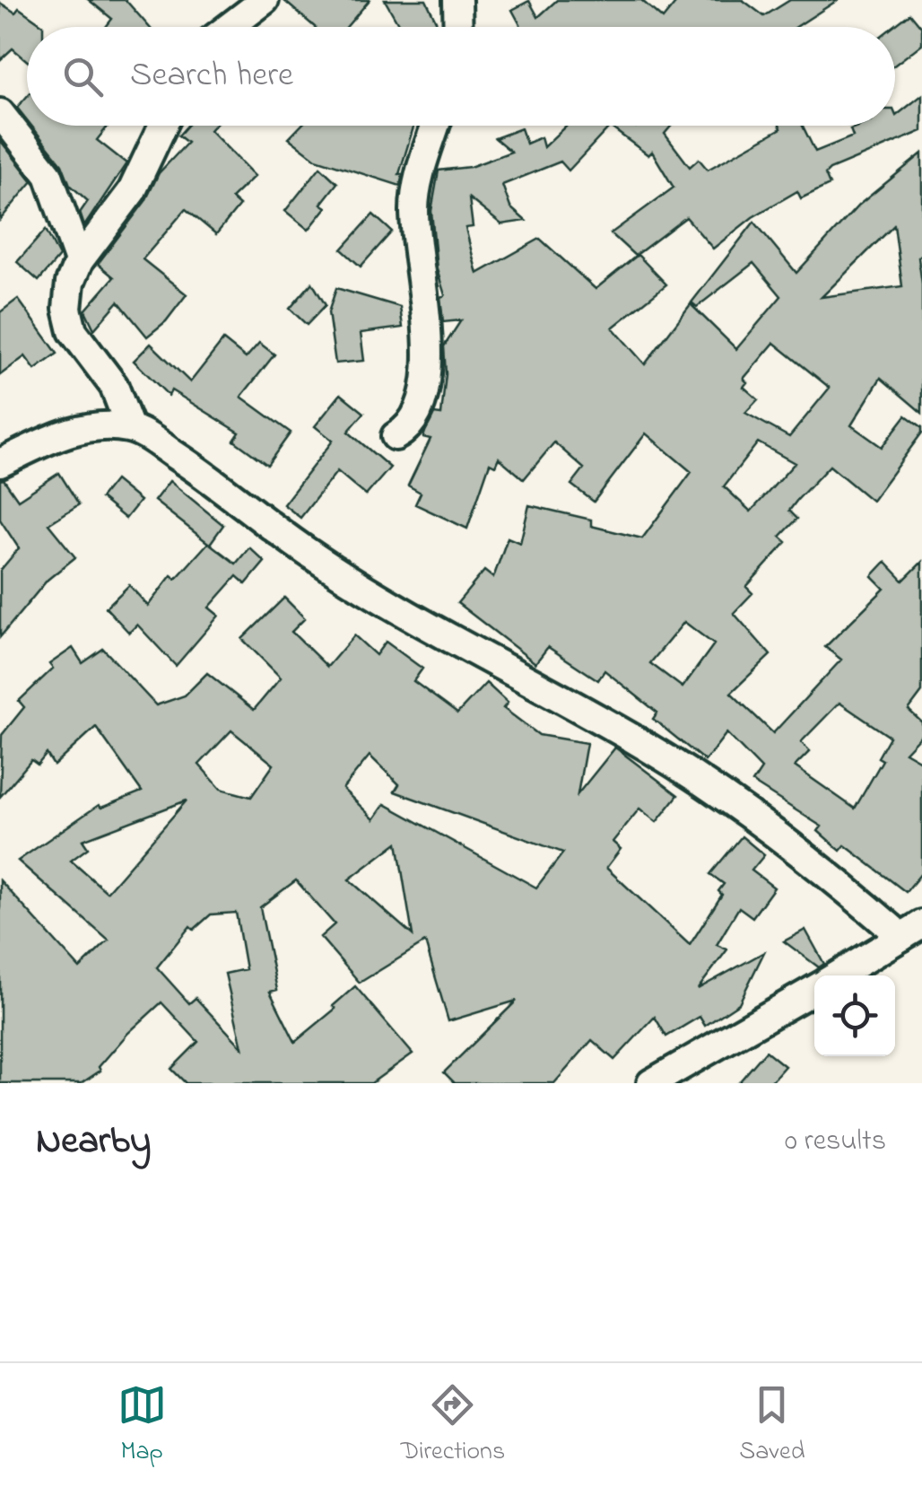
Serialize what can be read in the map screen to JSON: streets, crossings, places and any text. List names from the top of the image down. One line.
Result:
{"page":{"search":"Search here","heading":["Nearby","0 results"],"nav":["Map","Directions","Saved"]}}
